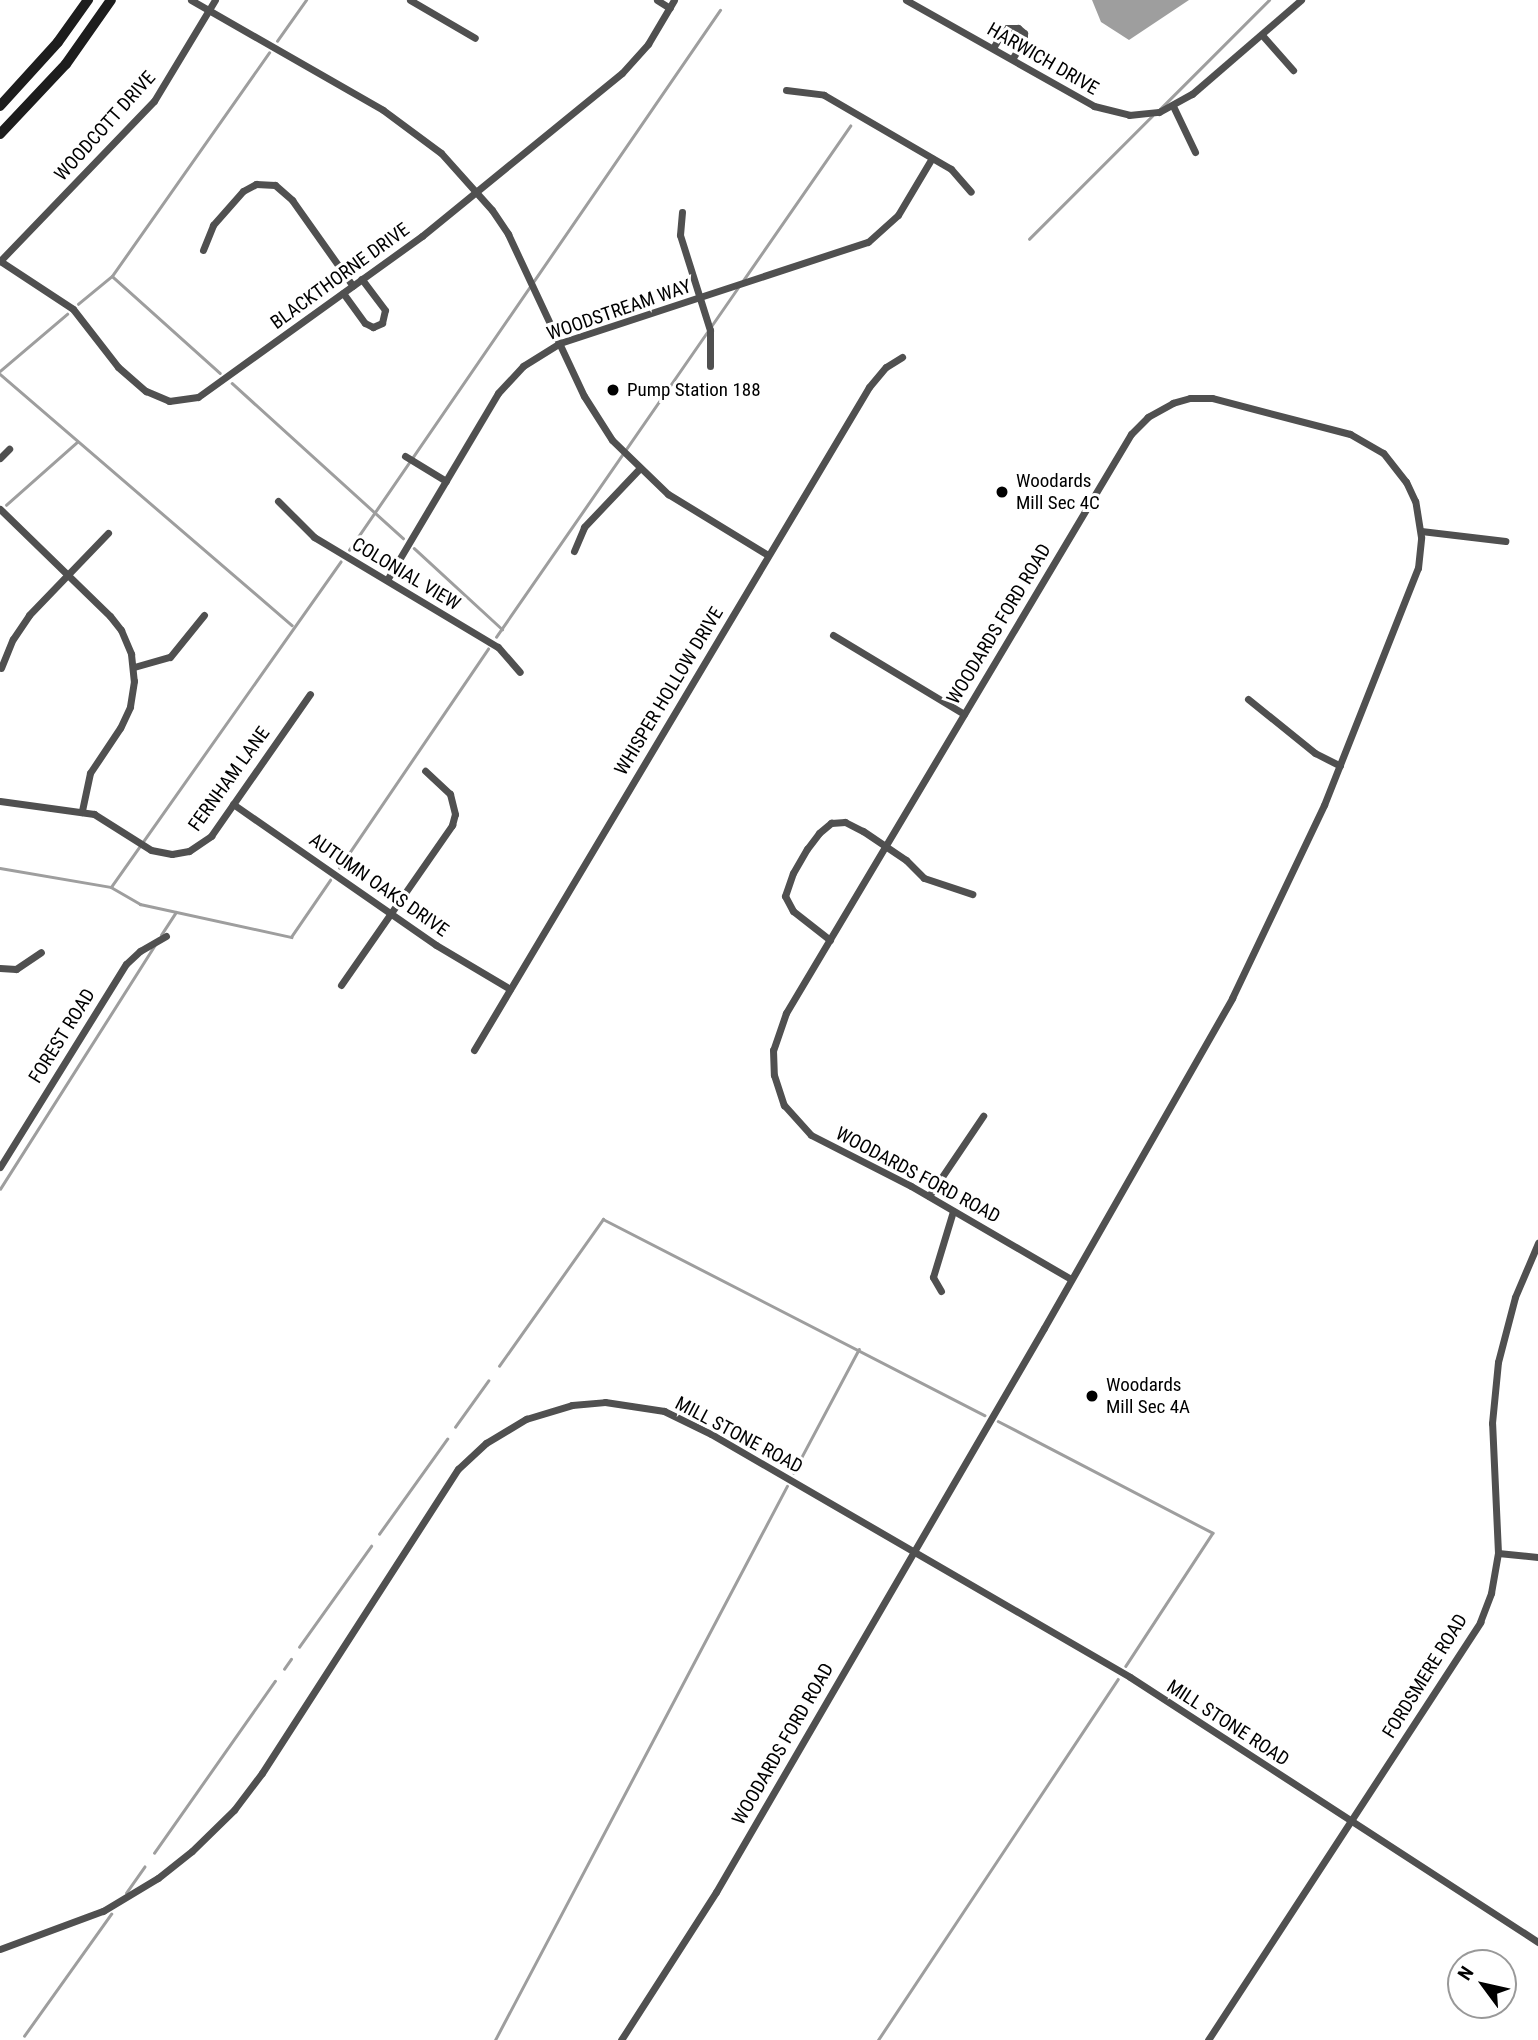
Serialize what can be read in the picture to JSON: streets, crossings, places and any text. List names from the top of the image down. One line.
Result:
{"streets":{"street":["HARWICH DRIVE","WOODCOTT DRIVE","BLACKTHORNE DRIVE","WOODSTREAM WAY","COLONIAL VIEW","WOODARDS FORD ROAD","WHISPER HOLLOW DRIVE","FERNHAM LANE","AUTUMN OAKS DRIVE","FOREST ROAD","MILL STONE ROAD","FORDSMERE ROAD"]},"crossings":[["WOODCOTT DRIVE","BLACKTHORNE DRIVE"],["WOODSTREAM WAY","COLONIAL VIEW"],["WOODARDS FORD ROAD","MILL STONE ROAD"],["WHISPER HOLLOW DRIVE","AUTUMN OAKS DRIVE"],["FERNHAM LANE","AUTUMN OAKS DRIVE"],["MILL STONE ROAD","FORDSMERE ROAD"]],"places":["Pump Station 188","Woodards Mill Sec 4C","Woodards Mill Sec 4A"],"north":"top left"}
